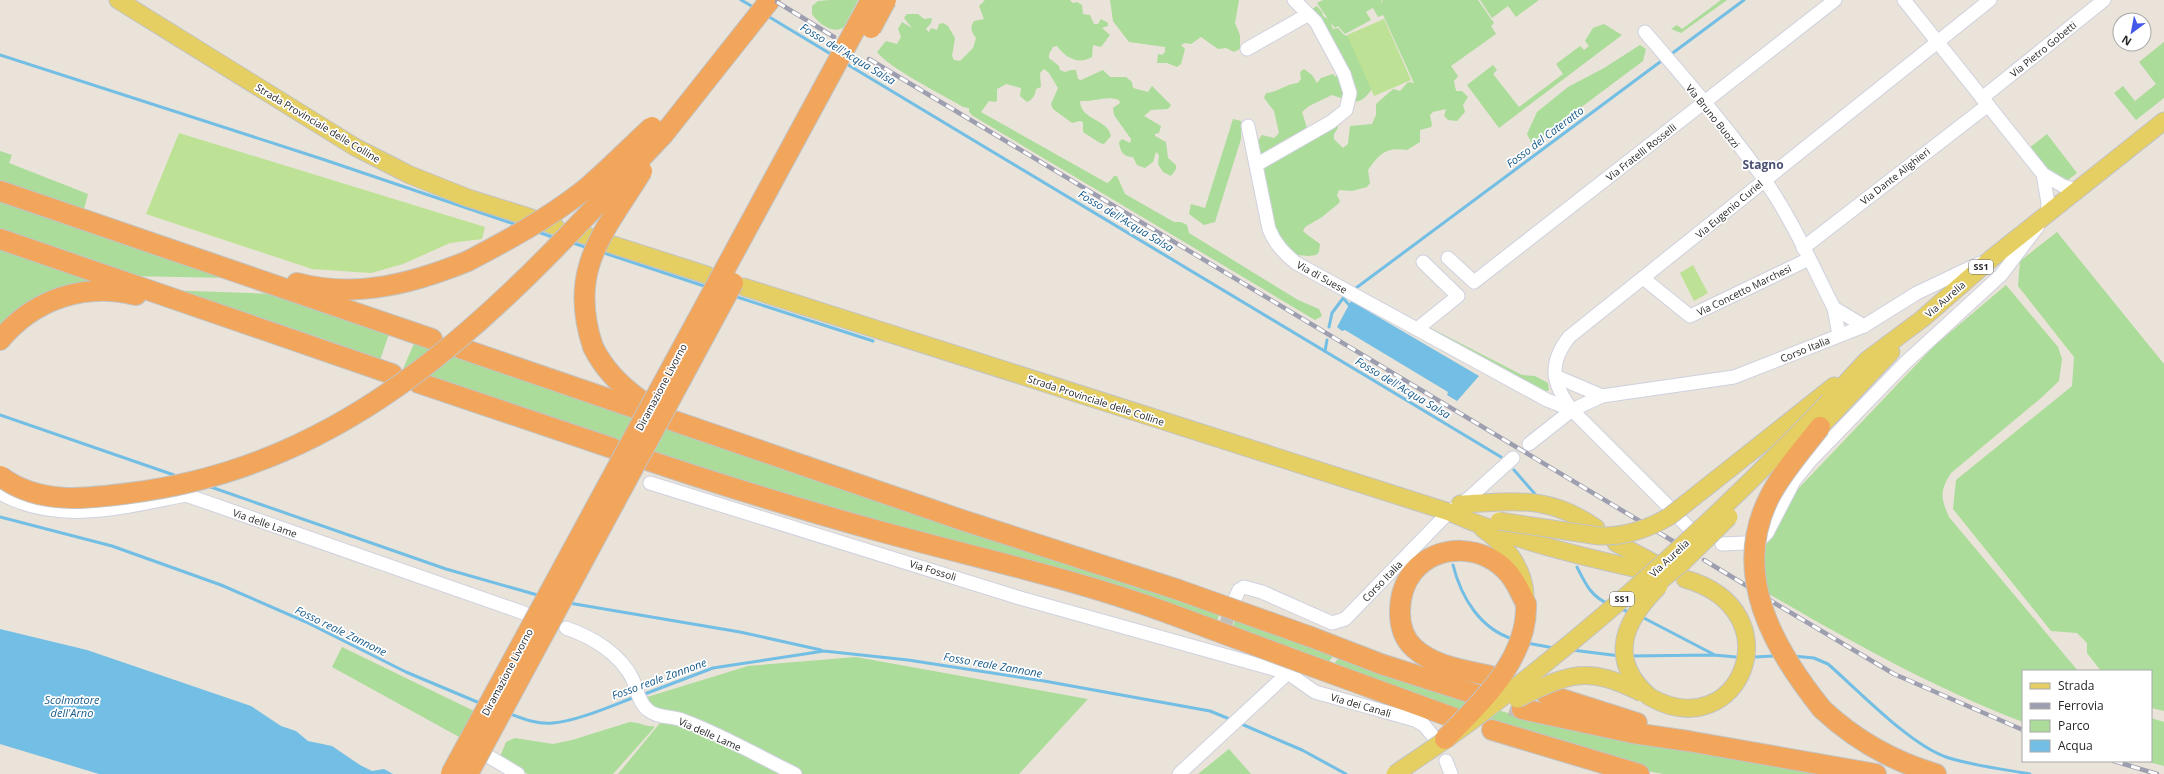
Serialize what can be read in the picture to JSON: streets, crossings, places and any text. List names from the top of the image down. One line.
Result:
{"streets":{"highway":["Diramazione Livorno"],"main road":["Strada Provinciale delle Colline","SS1","Via Aurelia"],"street":["Via Pietro Gobetti","Via Bruno Buozzi","Via Fratelli Rosselli","Via Dante Alighieri","Via Eugenio Curiel","Via di Suese","Via Concetto Marchesi","Corso Italia","Via delle Lame","Via Fossoli","Via dei Canali"]},"crossings":[["Via Pietro Gobetti","Via Dante Alighieri"],["Via Bruno Buozzi","Via Fratelli Rosselli"],["Via Bruno Buozzi","Via Dante Alighieri"],["Via Bruno Buozzi","Via Eugenio Curiel"],["Via Bruno Buozzi","Via Concetto Marchesi"],["Via Bruno Buozzi","Corso Italia"],["Strada Provinciale delle Colline","Corso Italia"],["Via Dante Alighieri","Via Concetto Marchesi"],["Via Eugenio Curiel","Via di Suese"],["Via Eugenio Curiel","Via Concetto Marchesi"],["Via Eugenio Curiel","Corso Italia"],["Via di Suese","Corso Italia"],["Via Aurelia","Corso Italia"],["Via Aurelia","Via dei Canali"],["Via Fossoli","Via dei Canali"]],"districts":["Stagno"],"water":["Fosso dell'Acqua Salsa","Fosso del Cateratto","Fosso reale Zannone","Scolmatore dell'Arno"],"legend":["Strada","Ferrovia","Parco","Acqua"],"north":"bottom left"}
